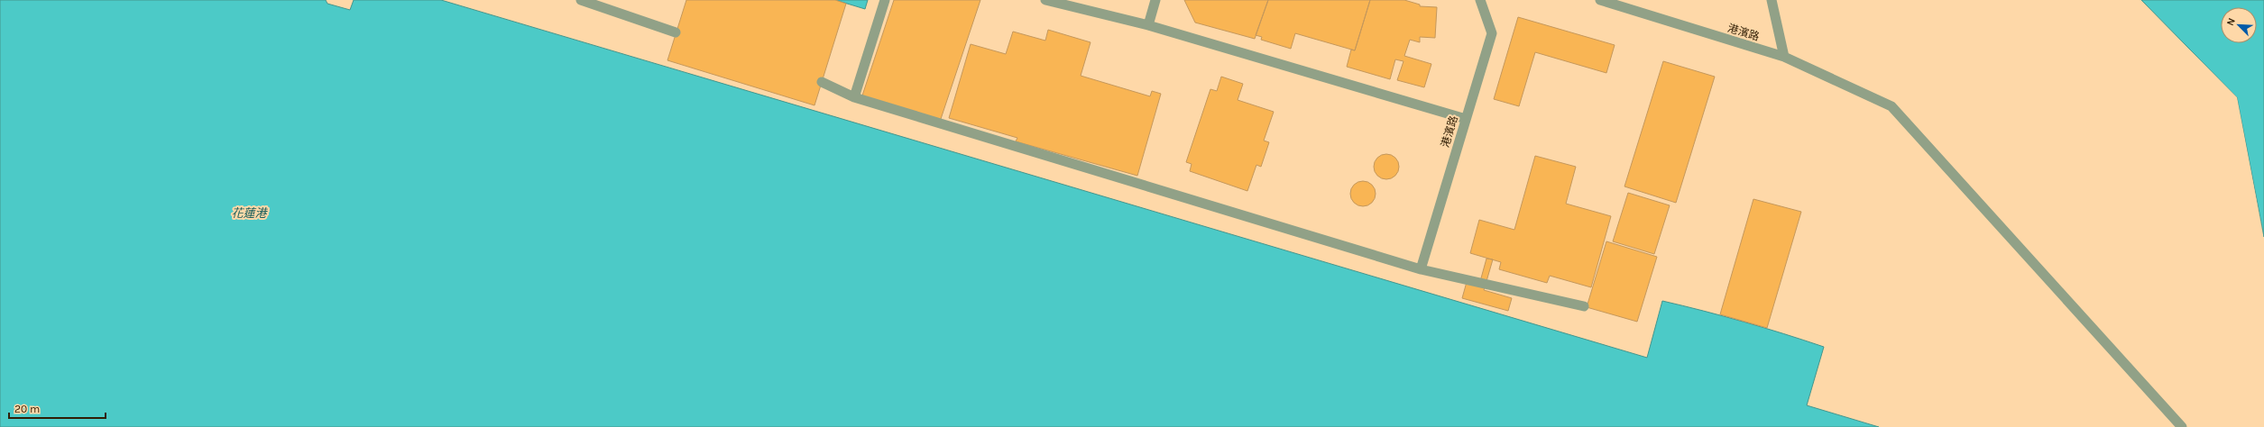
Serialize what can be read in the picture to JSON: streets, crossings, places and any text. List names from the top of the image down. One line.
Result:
{"streets":{"street":["港濱路"]},"water":["花蓮港"],"scale_bar":"20 m","north":"top left"}
